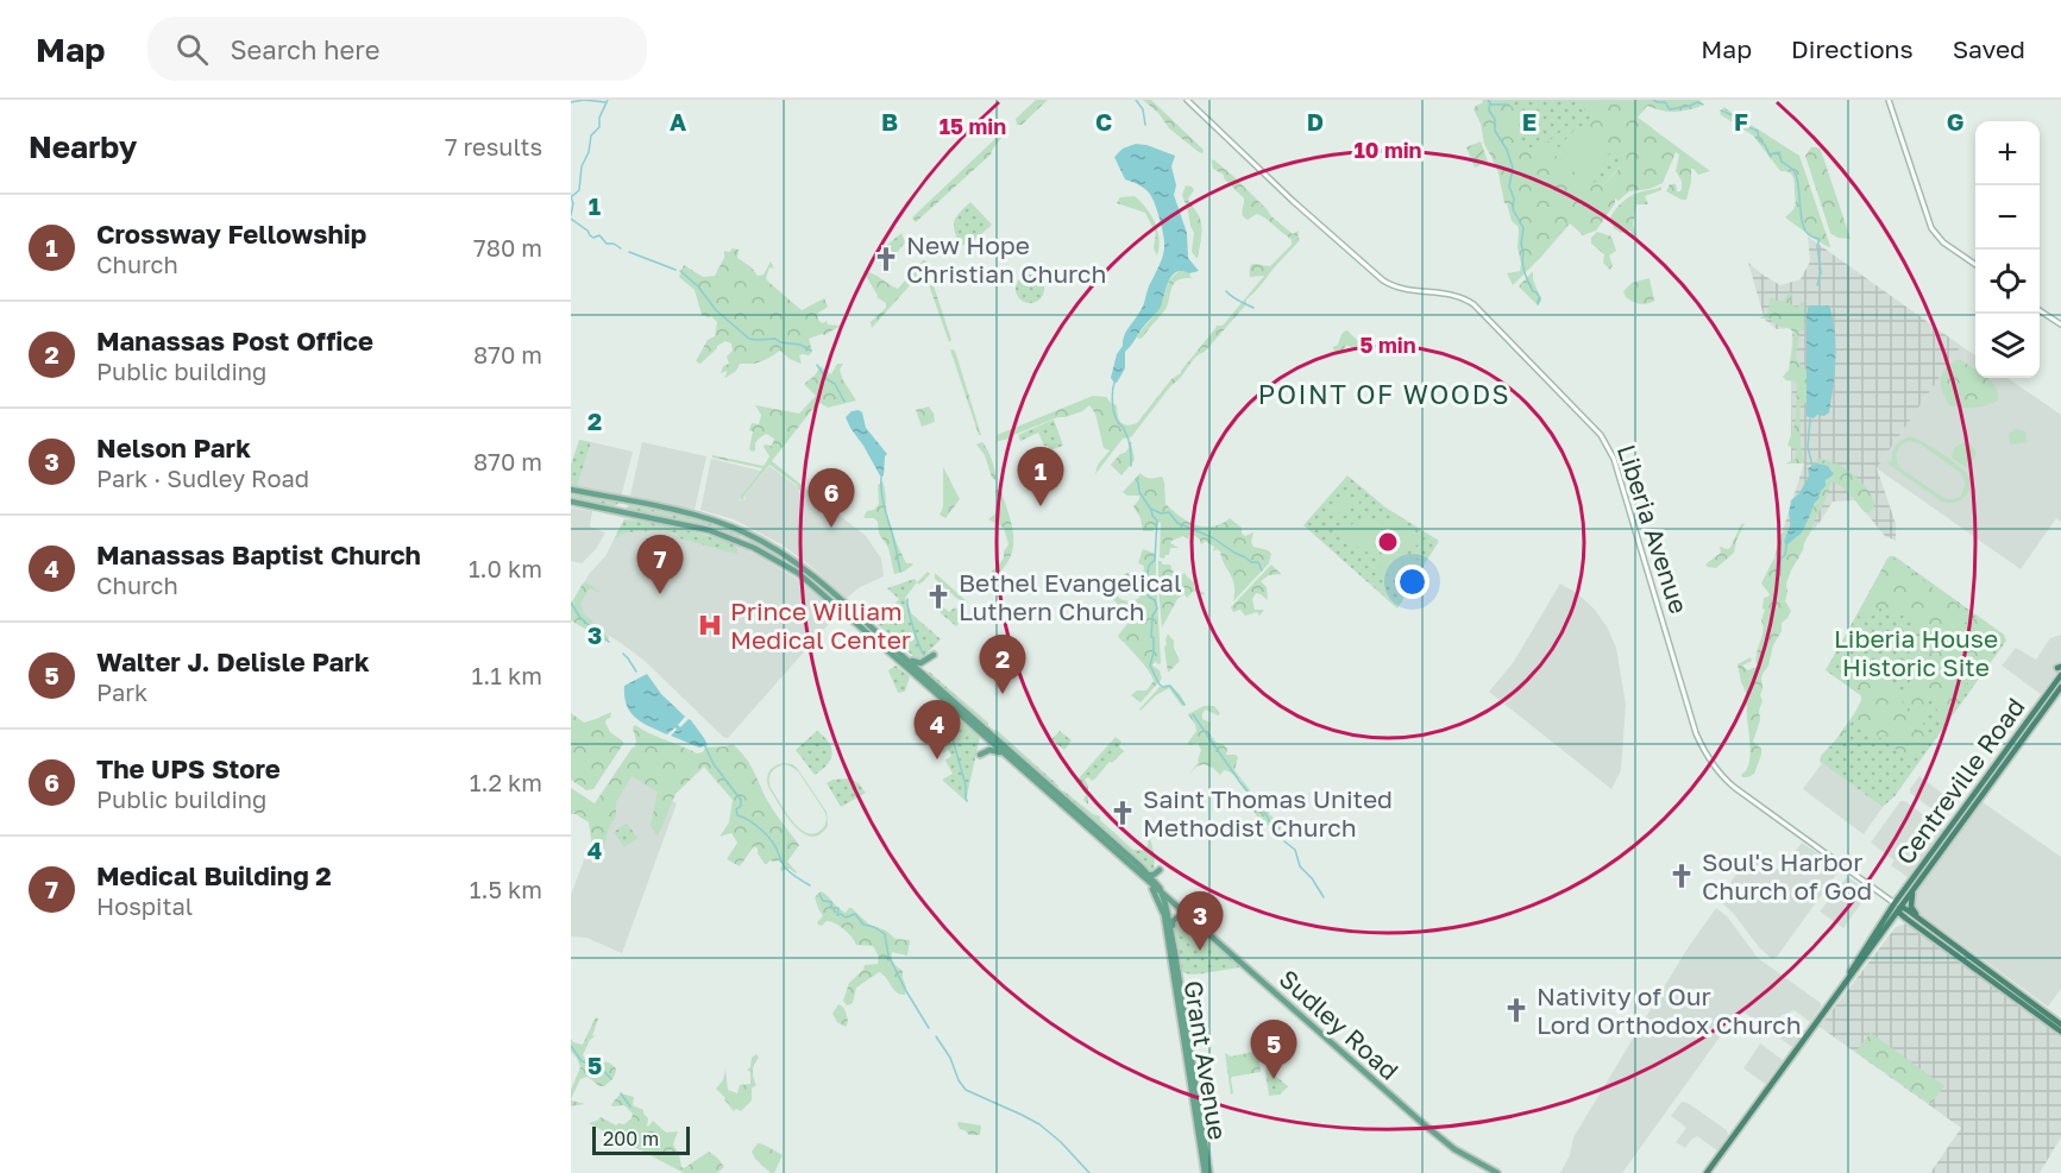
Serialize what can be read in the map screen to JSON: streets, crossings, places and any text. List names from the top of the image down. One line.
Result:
{"streets":{"highway":["Liberia Avenue","Centreville Road"],"main road":["Sudley Road","Grant Avenue"]},"crossings":[["Liberia Avenue","Centreville Road"],["Sudley Road","Grant Avenue"]],"districts":["POINT OF WOODS"],"parks":["Liberia House Historic Site"],"places":{"church":["New Hope Christian Church","Bethel Evangelical Luthern Church","Saint Thomas United Methodist Church","Soul's Harbor Church of God","Nativity of Our Lord Orthodox Church"],"hospital":["Prince William Medical Center"]},"scale_bar":"200 m","page":{"header":"Map","search":"Search here","nav":["Map","Directions","Saved"],"heading":["Nearby","7 results"],"map_buttons":["+","−"],"list":[{"mark":"1","name":"Crossway Fellowship","note":"Church","value":"780 m"},{"mark":"2","name":"Manassas Post Office","note":"Public building","value":"870 m"},{"mark":"3","name":"Nelson Park","note":"Park · Sudley Road","value":"870 m"},{"mark":"4","name":"Manassas Baptist Church","note":"Church","value":"1.0 km"},{"mark":"5","name":"Walter J. Delisle Park","note":"Park","value":"1.1 km"},{"mark":"6","name":"The UPS Store","note":"Public building","value":"1.2 km"},{"mark":"7","name":"Medical Building 2","note":"Hospital","value":"1.5 km"}],"pins":["1","6","7","2","4","3","5"],"scale":"200 m"},"grid":{"columns":["A","B","C","D","E","F","G"],"rows":["1","2","3","4","5"]},"rings":["15 min","10 min","5 min"]}
